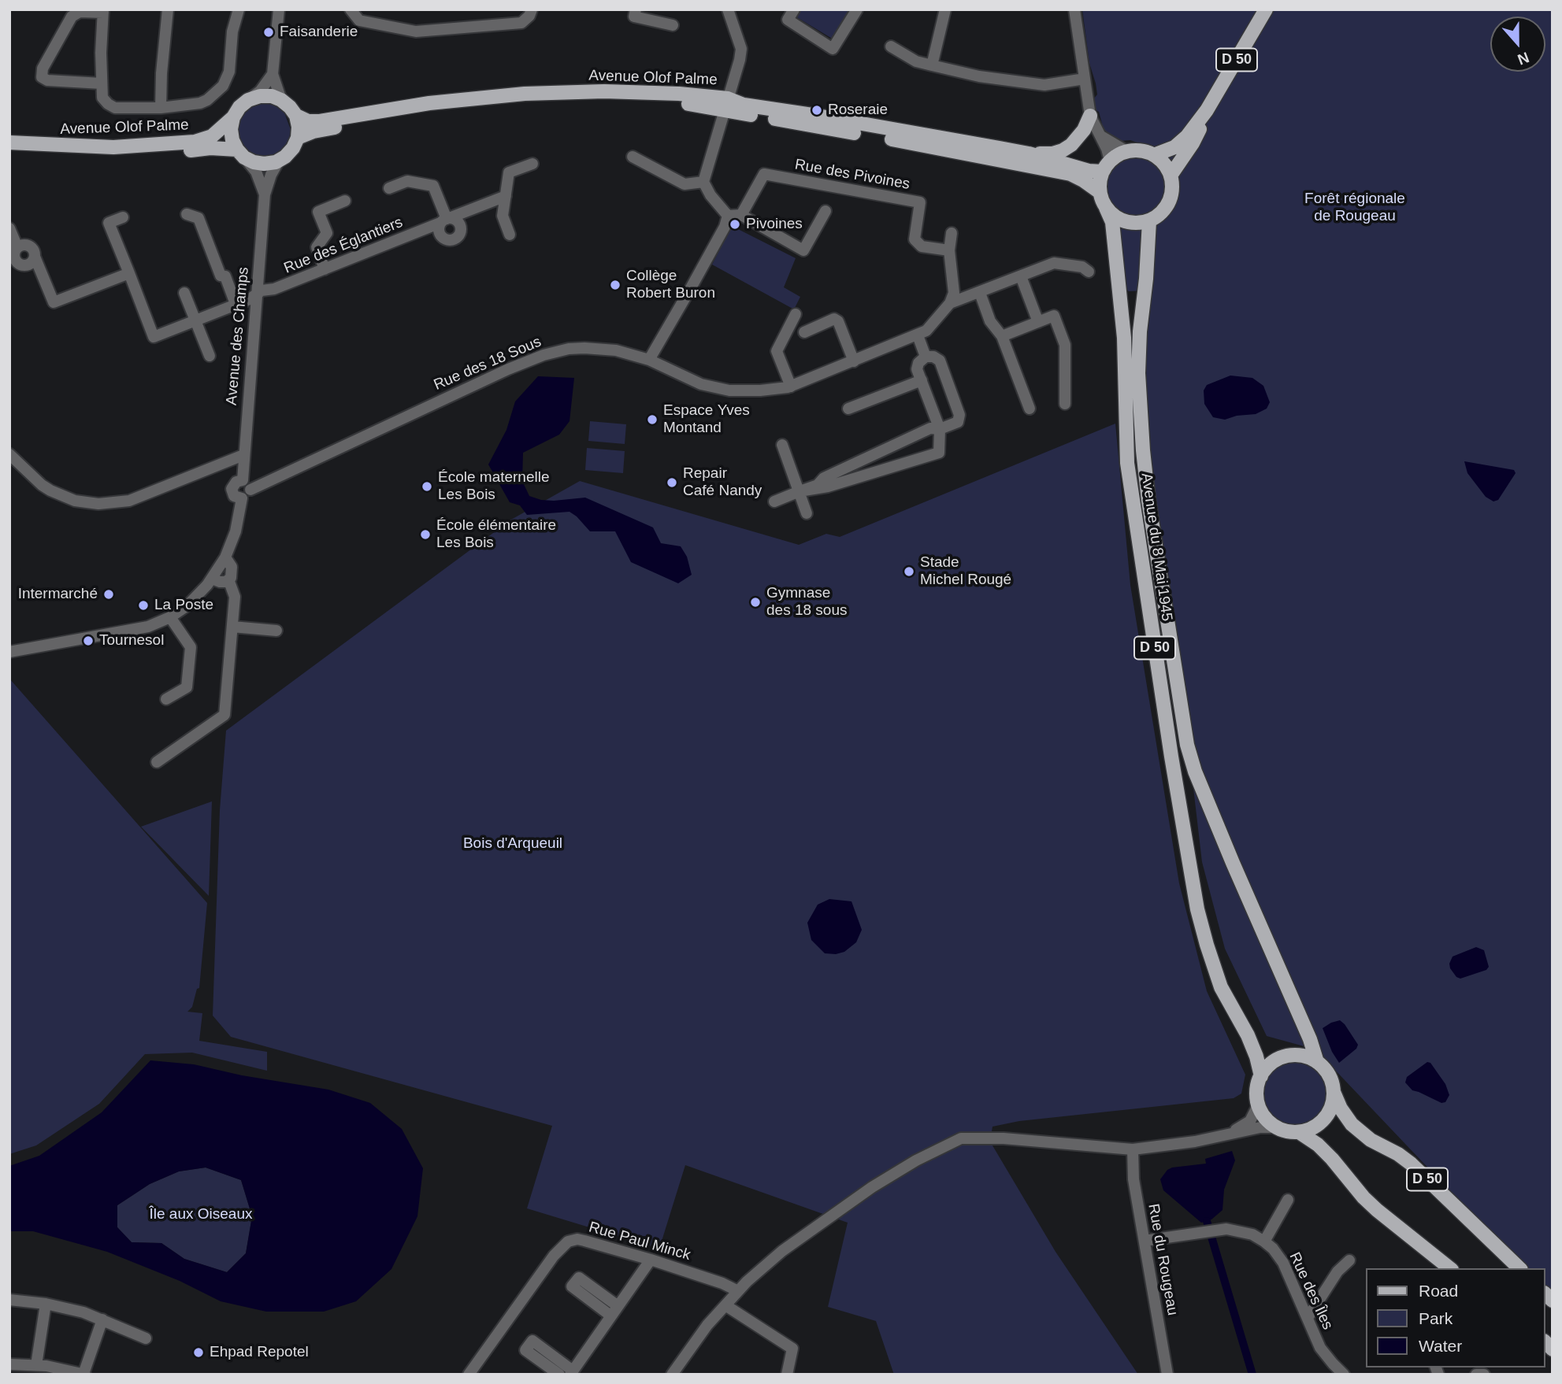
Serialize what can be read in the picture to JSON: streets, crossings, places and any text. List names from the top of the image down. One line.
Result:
{"streets":{"main road":["D 50","Avenue Olof Palme","Avenue du 8 Mai 1945"],"street":["Rue des Pivoines","Rue des Églantiers","Avenue des Champs","Rue des 18 Sous","Rue Paul Minck","Rue du Rougeau","Rue des Îles"]},"crossings":[["D 50","Avenue Olof Palme"],["D 50","Avenue du 8 Mai 1945"],["Avenue Olof Palme","Avenue des Champs"],["Avenue Olof Palme","Avenue du 8 Mai 1945"],["Rue des Églantiers","Avenue des Champs"],["Avenue des Champs","Rue des 18 Sous"],["Rue du Rougeau","Rue des Îles"]],"parks":["Forêt régionale de Rougeau","Bois d'Arqueuil","Île aux Oiseaux"],"places":["Faisanderie","Roseraie","Pivoines","Collège Robert Buron","Espace Yves Montand","Repair Café Nandy","École maternelle Les Bois","École élémentaire Les Bois","Stade Michel Rougé","Intermarché","Gymnase des 18 sous","La Poste","Tournesol","Ehpad Repotel"],"legend":["Road","Park","Water"],"north":"bottom"}
